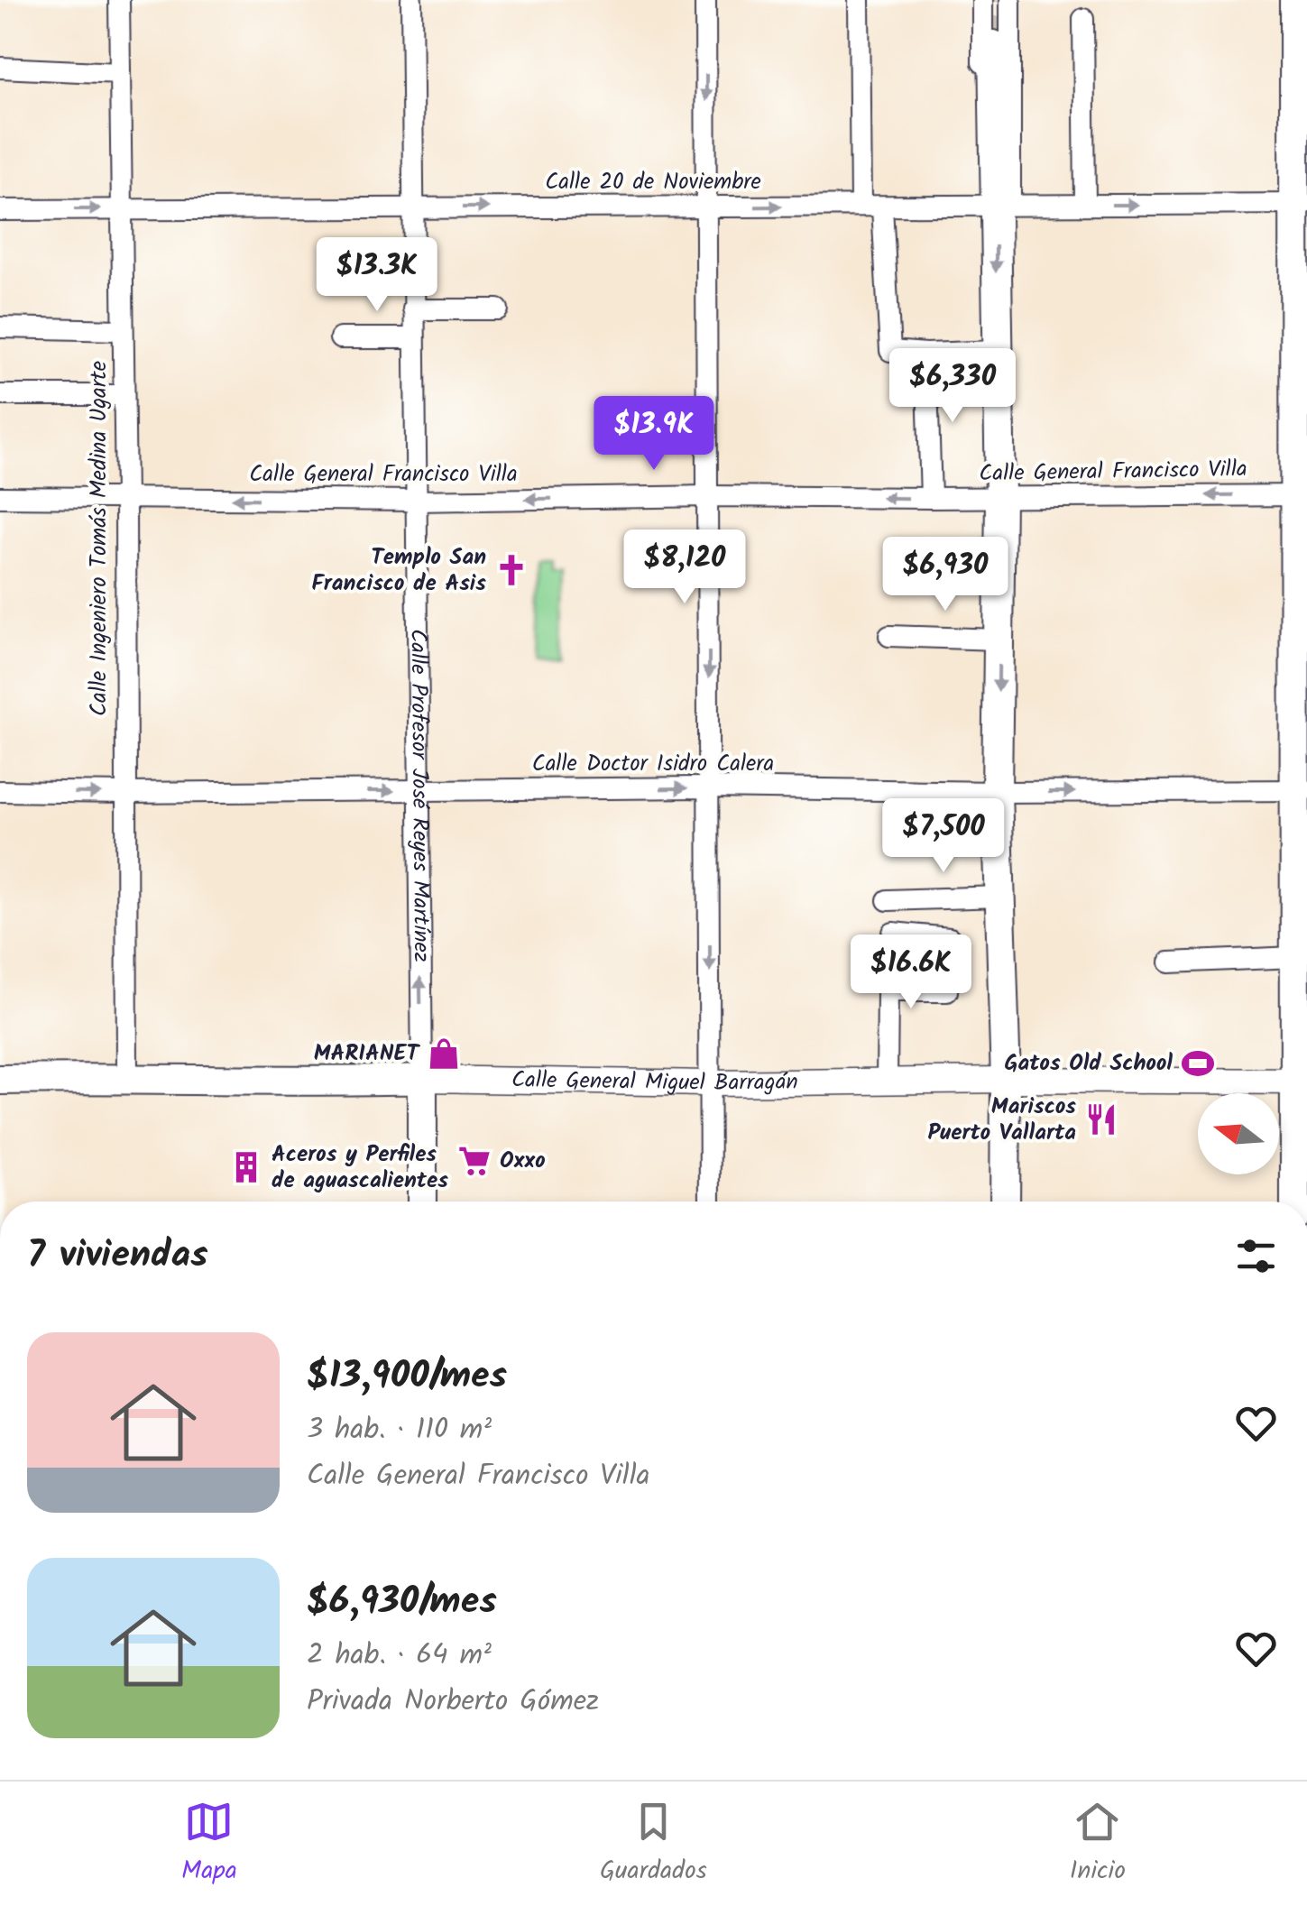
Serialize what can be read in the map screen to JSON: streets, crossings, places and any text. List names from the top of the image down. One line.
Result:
{"streets":{"main road":["Calle Profesor José Reyes Martínez","Calle General Miguel Barragán"],"street":["Calle 20 de Noviembre","Calle General Francisco Villa","Calle Ingeniero Tomás Medina Ugarte","Calle Doctor Isidro Calera"]},"crossings":[["Calle 20 de Noviembre","Calle Ingeniero Tomás Medina Ugarte"],["Calle 20 de Noviembre","Calle Profesor José Reyes Martínez"],["Calle General Francisco Villa","Calle Ingeniero Tomás Medina Ugarte"],["Calle General Francisco Villa","Calle Profesor José Reyes Martínez"],["Calle Ingeniero Tomás Medina Ugarte","Calle Doctor Isidro Calera"],["Calle Ingeniero Tomás Medina Ugarte","Calle General Miguel Barragán"],["Calle Doctor Isidro Calera","Calle Profesor José Reyes Martínez"],["Calle Profesor José Reyes Martínez","Calle General Miguel Barragán"]],"one_way":["Calle General Francisco Villa","Calle Doctor Isidro Calera"],"places":{"church":["Templo San Francisco de Asis"],"shop":["MARIANET"],"sports":["Gatos Old School"],"restaurant":["Mariscos Puerto Vallarta"],"supermarket":["Oxxo"],"building":["Aceros y Perfiles de aguascalientes"]},"north":"left","page":{"price":["$13.3K","$6,330","$13.9K","$8,120","$6,930","$7,500","$16.6K"],"heading":"7 viviendas","list":[{"name":"$13,900/mes","note":"3 hab. · 110 m² · Calle General Francisco Villa"},{"name":"$6,930/mes","note":"2 hab. · 64 m² · Privada Norberto Gómez"}],"tabs":["Mapa","Guardados","Inicio"]}}
